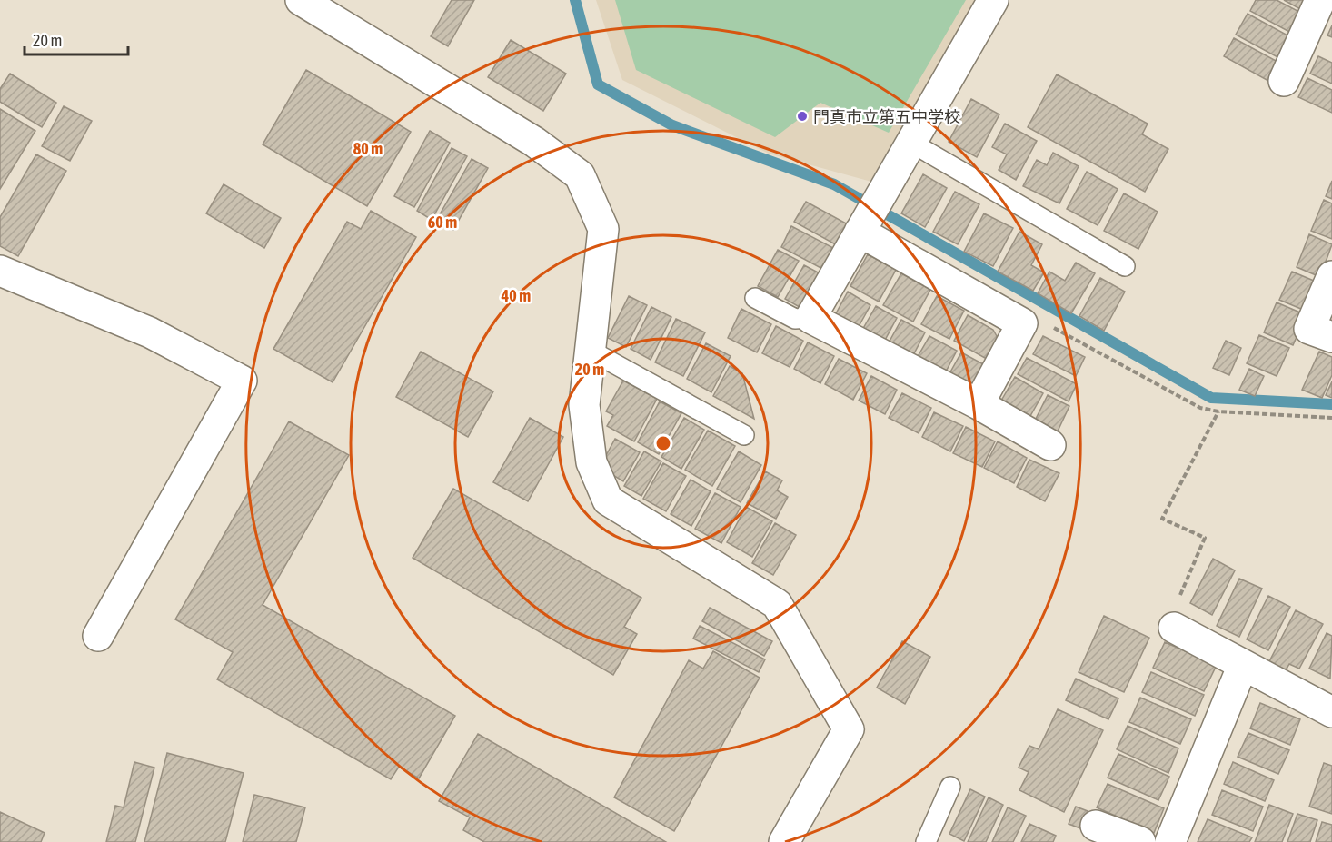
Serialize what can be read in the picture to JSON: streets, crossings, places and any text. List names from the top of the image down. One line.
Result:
{"places":["門真市立第五中学校"],"scale_bar":"20 m","rings":["80 m","60 m","40 m","20 m"]}
